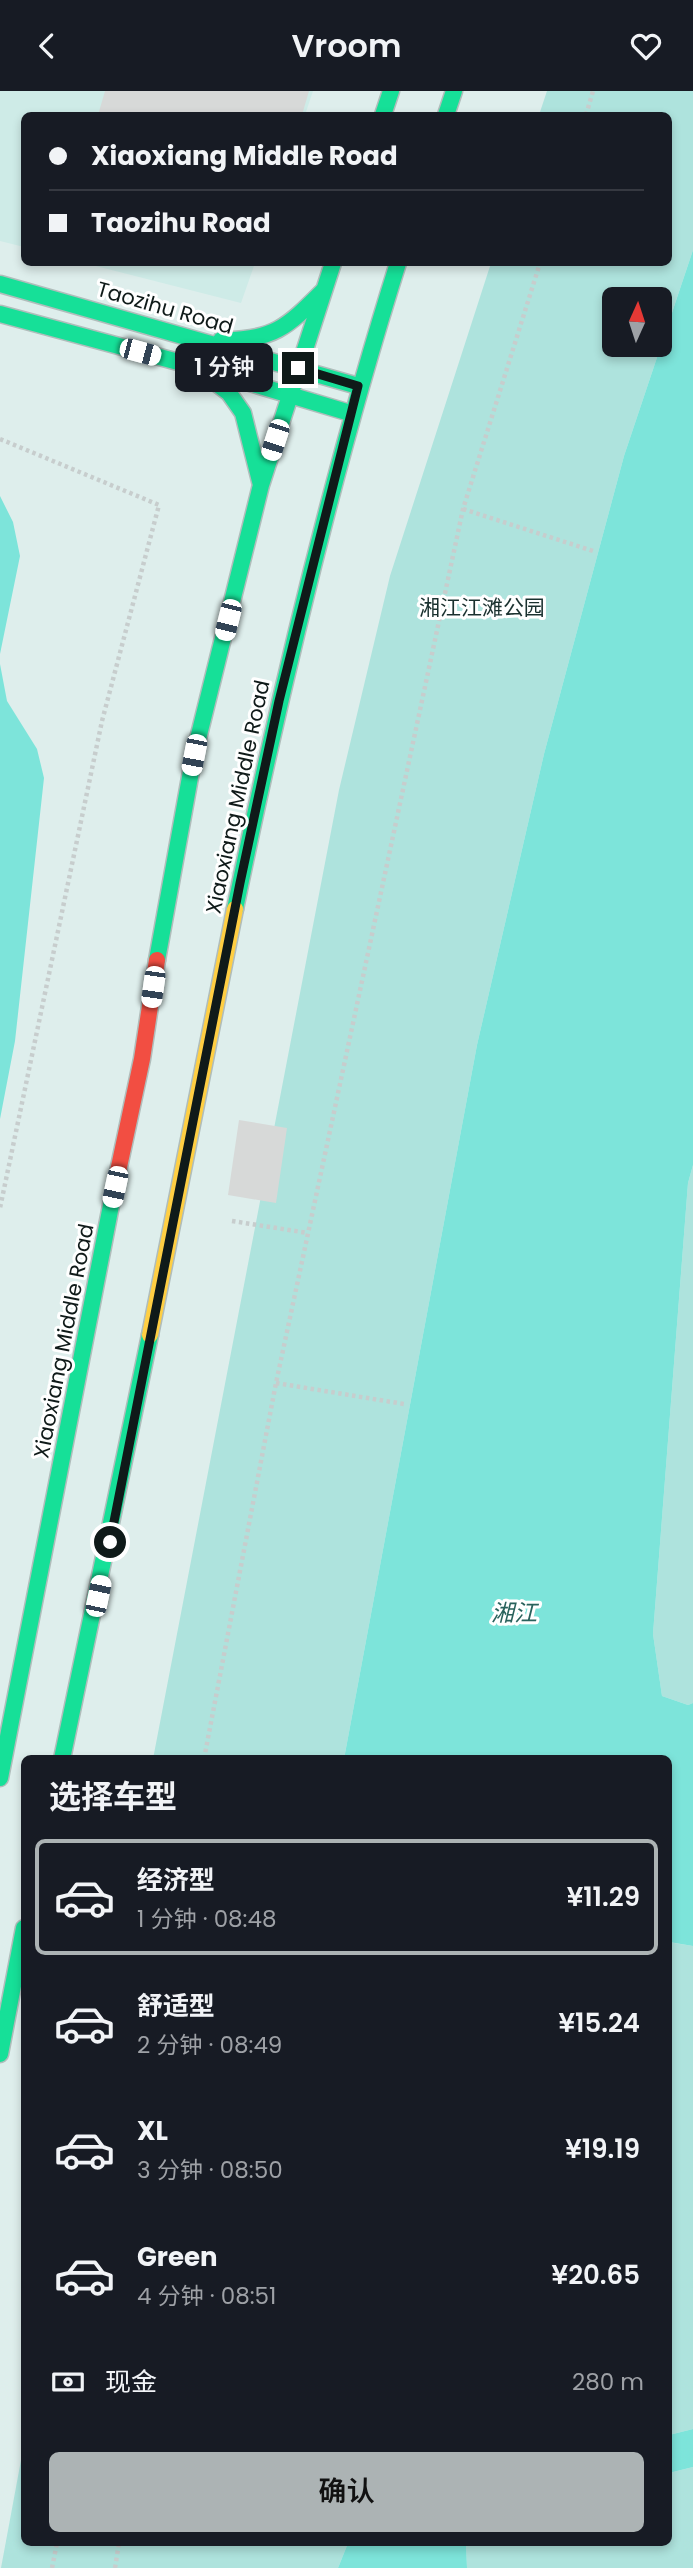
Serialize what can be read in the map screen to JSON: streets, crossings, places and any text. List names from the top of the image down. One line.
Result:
{"streets":{"main road":["Taozihu Road","Xiaoxiang Middle Road"]},"crossings":[["Taozihu Road","Xiaoxiang Middle Road"]],"water":["湘江"],"parks":["湘江江滩公园"],"north":"top","page":{"header":"Vroom","banner":["Xiaoxiang Middle Road","Taozihu Road"],"bubble":"1 分钟","heading":"选择车型","list":[{"name":"经济型","note":"1 分钟 · 08:48","value":"¥11.29"},{"name":"舒适型","note":"2 分钟 · 08:49","value":"¥15.24"},{"name":"XL","note":"3 分钟 · 08:50","value":"¥19.19"},{"name":"Green","note":"4 分钟 · 08:51","value":"¥20.65"}],"pay":["现金","280 m"],"buttons":"确认"}}
